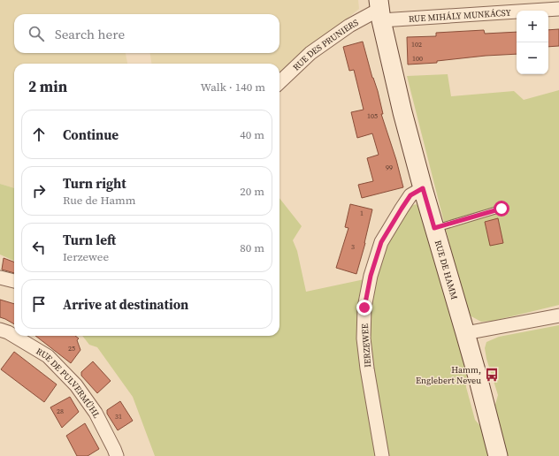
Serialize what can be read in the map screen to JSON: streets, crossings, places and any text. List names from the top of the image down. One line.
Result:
{"streets":{"main road":["RUE DE HAMM"],"street":["RUE MIHÁLY MUNKÁCSY","RUE DES PRUNIERS","IERZEWEE","RUE DE PULVERMÜHL"]},"crossings":[["RUE MIHÁLY MUNKÁCSY","RUE DES PRUNIERS"],["RUE MIHÁLY MUNKÁCSY","RUE DE HAMM"],["RUE DES PRUNIERS","RUE DE HAMM"],["RUE DE HAMM","IERZEWEE"]],"places":{"bus stop":["Hamm, Englebert Neveu"]},"house_numbers":["102","100","105","99","1","3","25","28","31"],"page":{"map_buttons":["+","−"],"search":"Search here","heading":["2 min","Walk · 140 m"],"list":[["Continue","40 m"],["Turn right","Rue de Hamm","20 m"],["Turn left","Ierzewee","80 m"],"Arrive at destination"]}}
